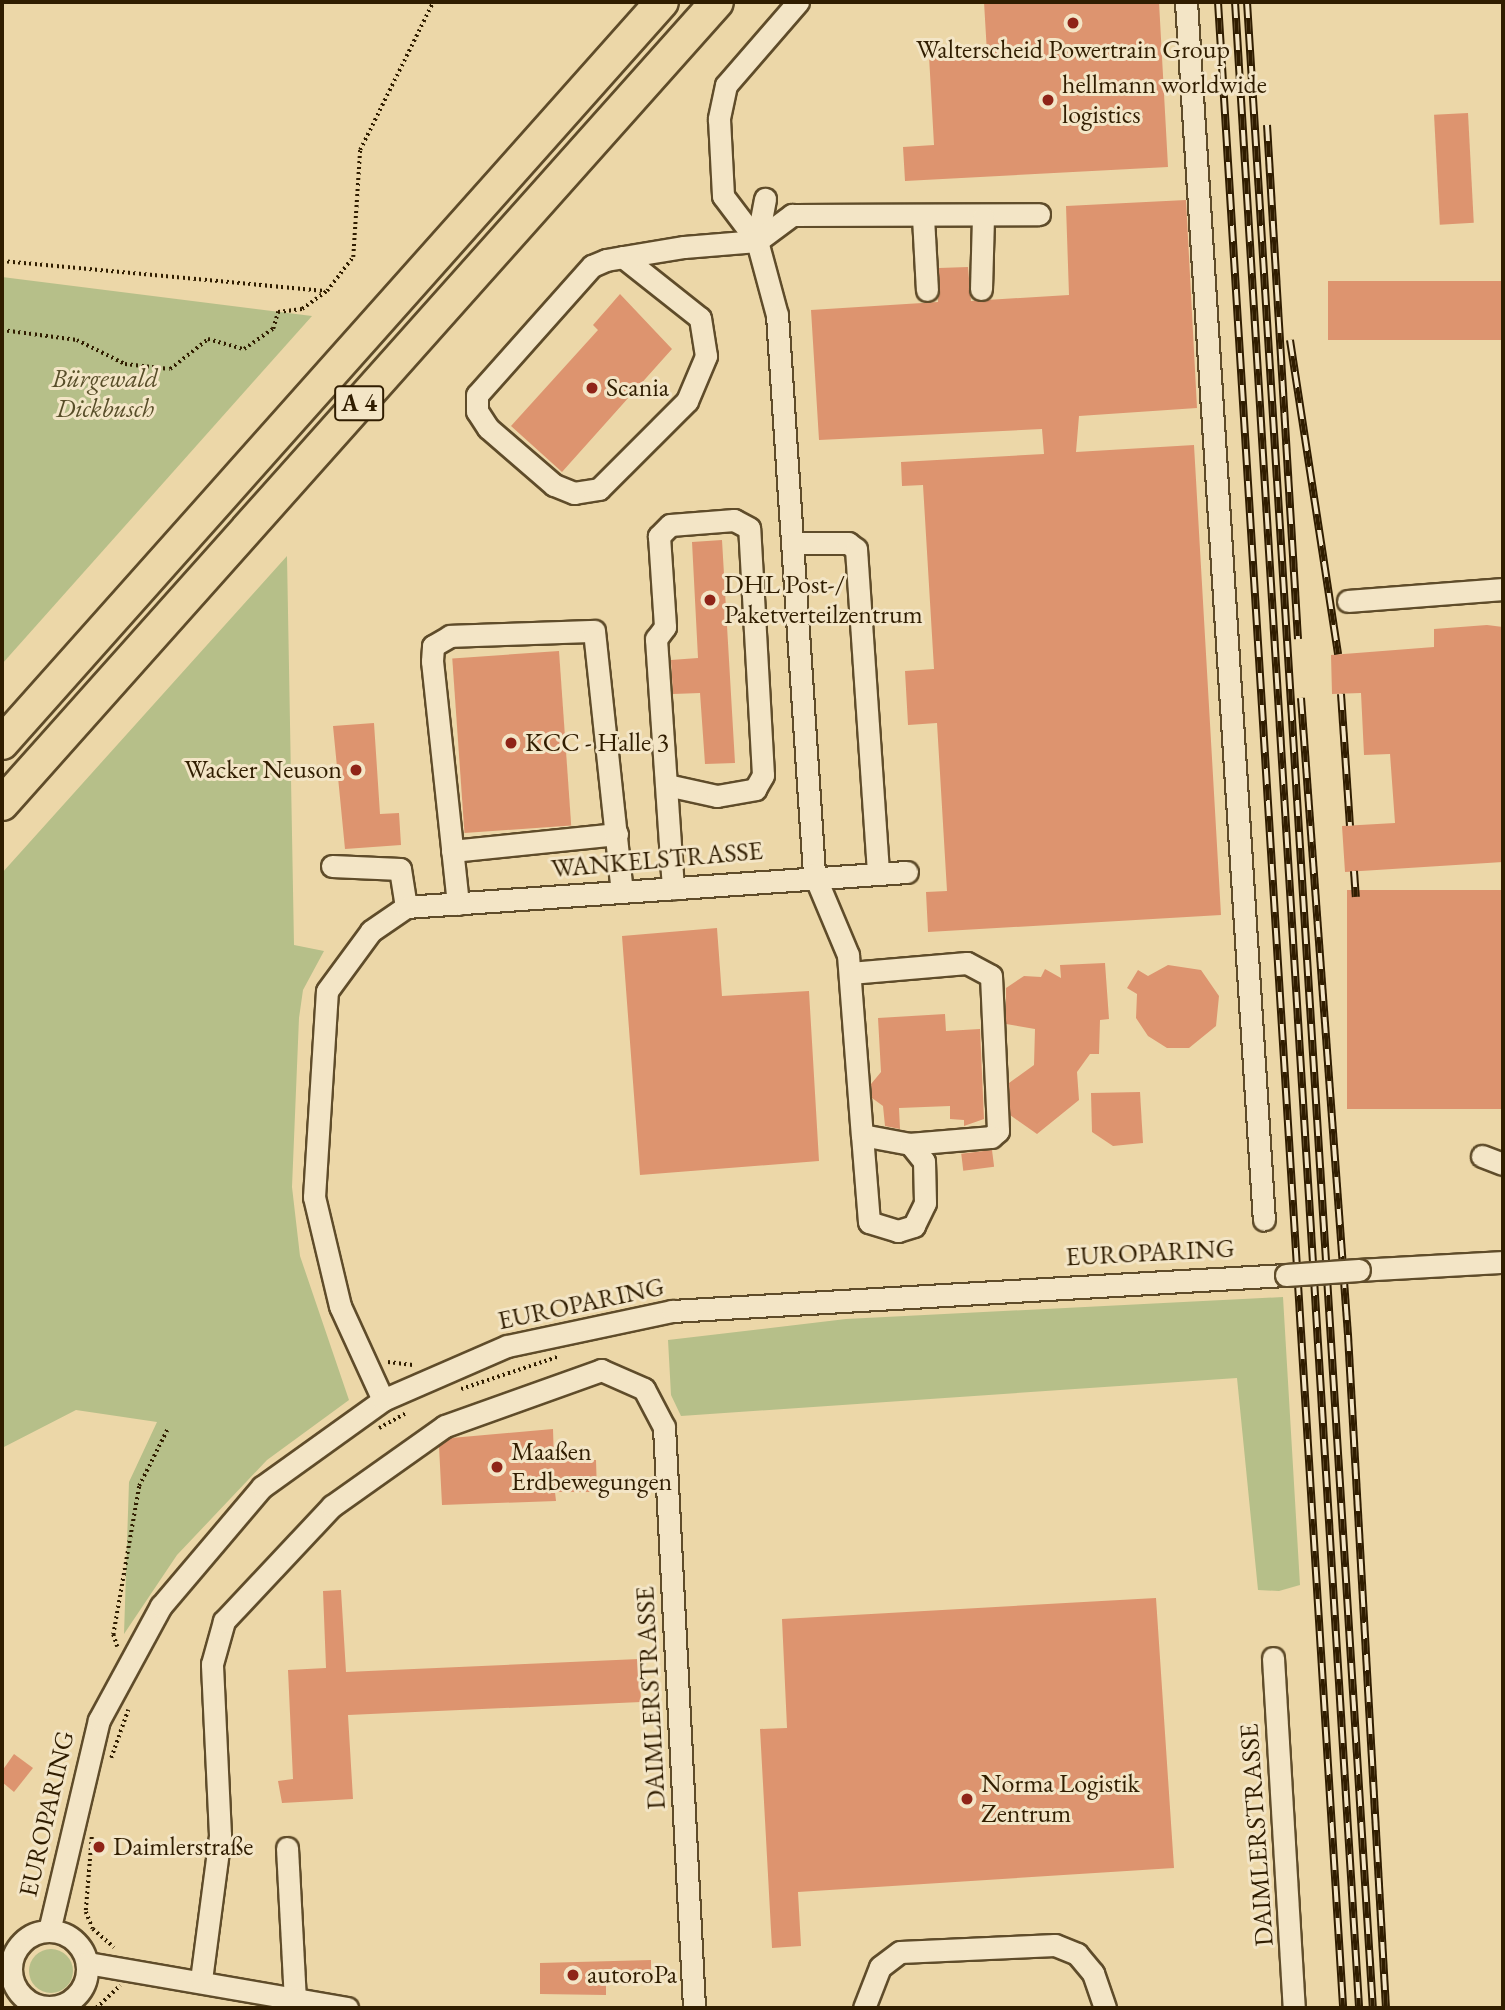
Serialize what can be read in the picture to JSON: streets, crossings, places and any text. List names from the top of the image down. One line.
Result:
{"streets":{"highway":["A 4"],"street":["WANKELSTRASSE","EUROPARING","DAIMLERSTRASSE"]},"parks":["Bürgewald Dickbusch"],"places":["Walterscheid Powertrain Group","hellmann worldwide logistics","Scania","DHL Post-/ Paketverteilzentrum","KCC - Halle 3","Wacker Neuson","Maaßen Erdbewegungen","Norma Logistik Zentrum","Daimlerstraße","autoroPa"]}
